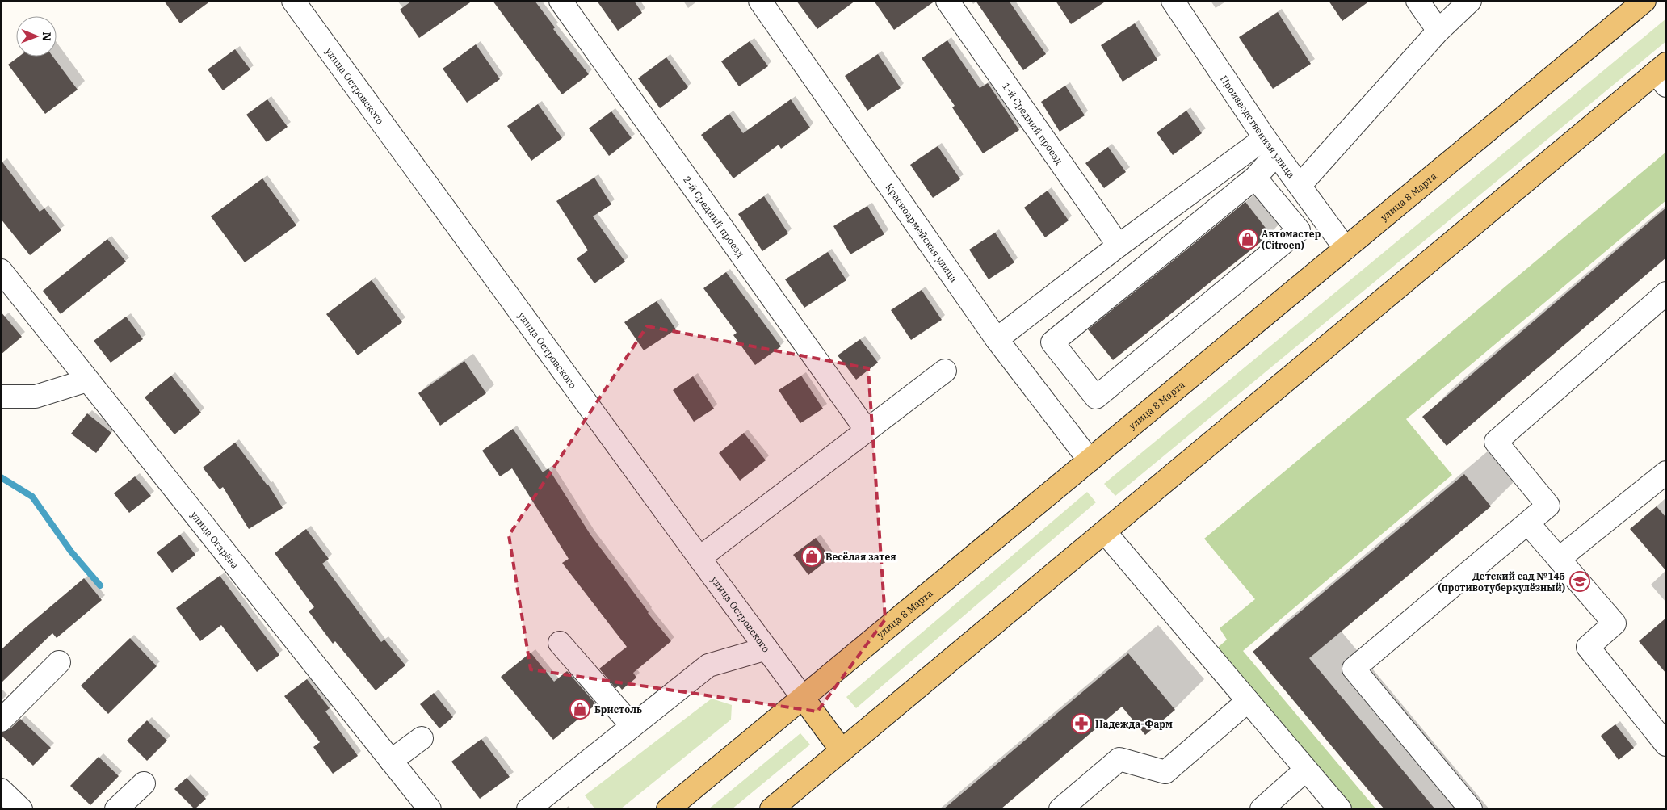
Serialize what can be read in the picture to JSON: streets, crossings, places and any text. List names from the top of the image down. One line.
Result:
{"streets":{"main road":["улица 8 Марта"],"street":["улица Островского","1-й Средний проезд","Производственная улица","2-й Средний проезд","Красноармейская улица","улица Огарёва"]},"crossings":[["улица Островского","улица 8 Марта"],["Производственная улица","улица 8 Марта"],["улица 8 Марта","Красноармейская улица"]],"places":{"shop":["Автомастер (Citroen)","Весёлая затея","Бристоль"],"school or university":["Детский сад №145 (противотуберкулёзный)"],"pharmacy":["Надежда-Фарм"]},"north":"right"}
